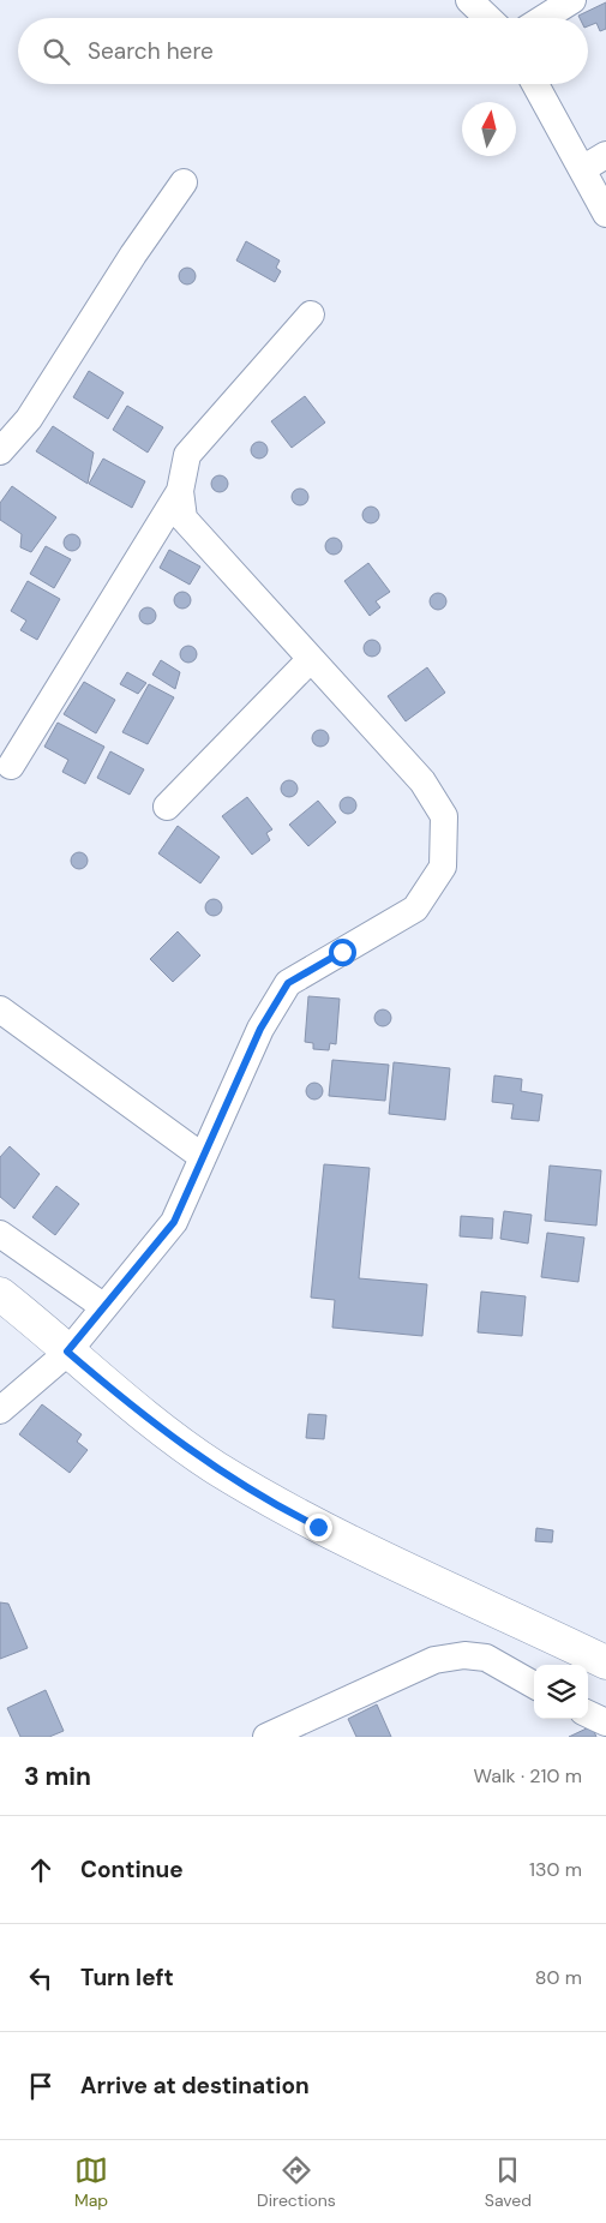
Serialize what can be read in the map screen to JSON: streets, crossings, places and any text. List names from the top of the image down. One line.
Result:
{"north":"top","page":{"search":"Search here","heading":["3 min","Walk · 210 m"],"list":[["Continue","130 m"],["Turn left","80 m"],"Arrive at destination"],"nav":["Map","Directions","Saved"]}}
